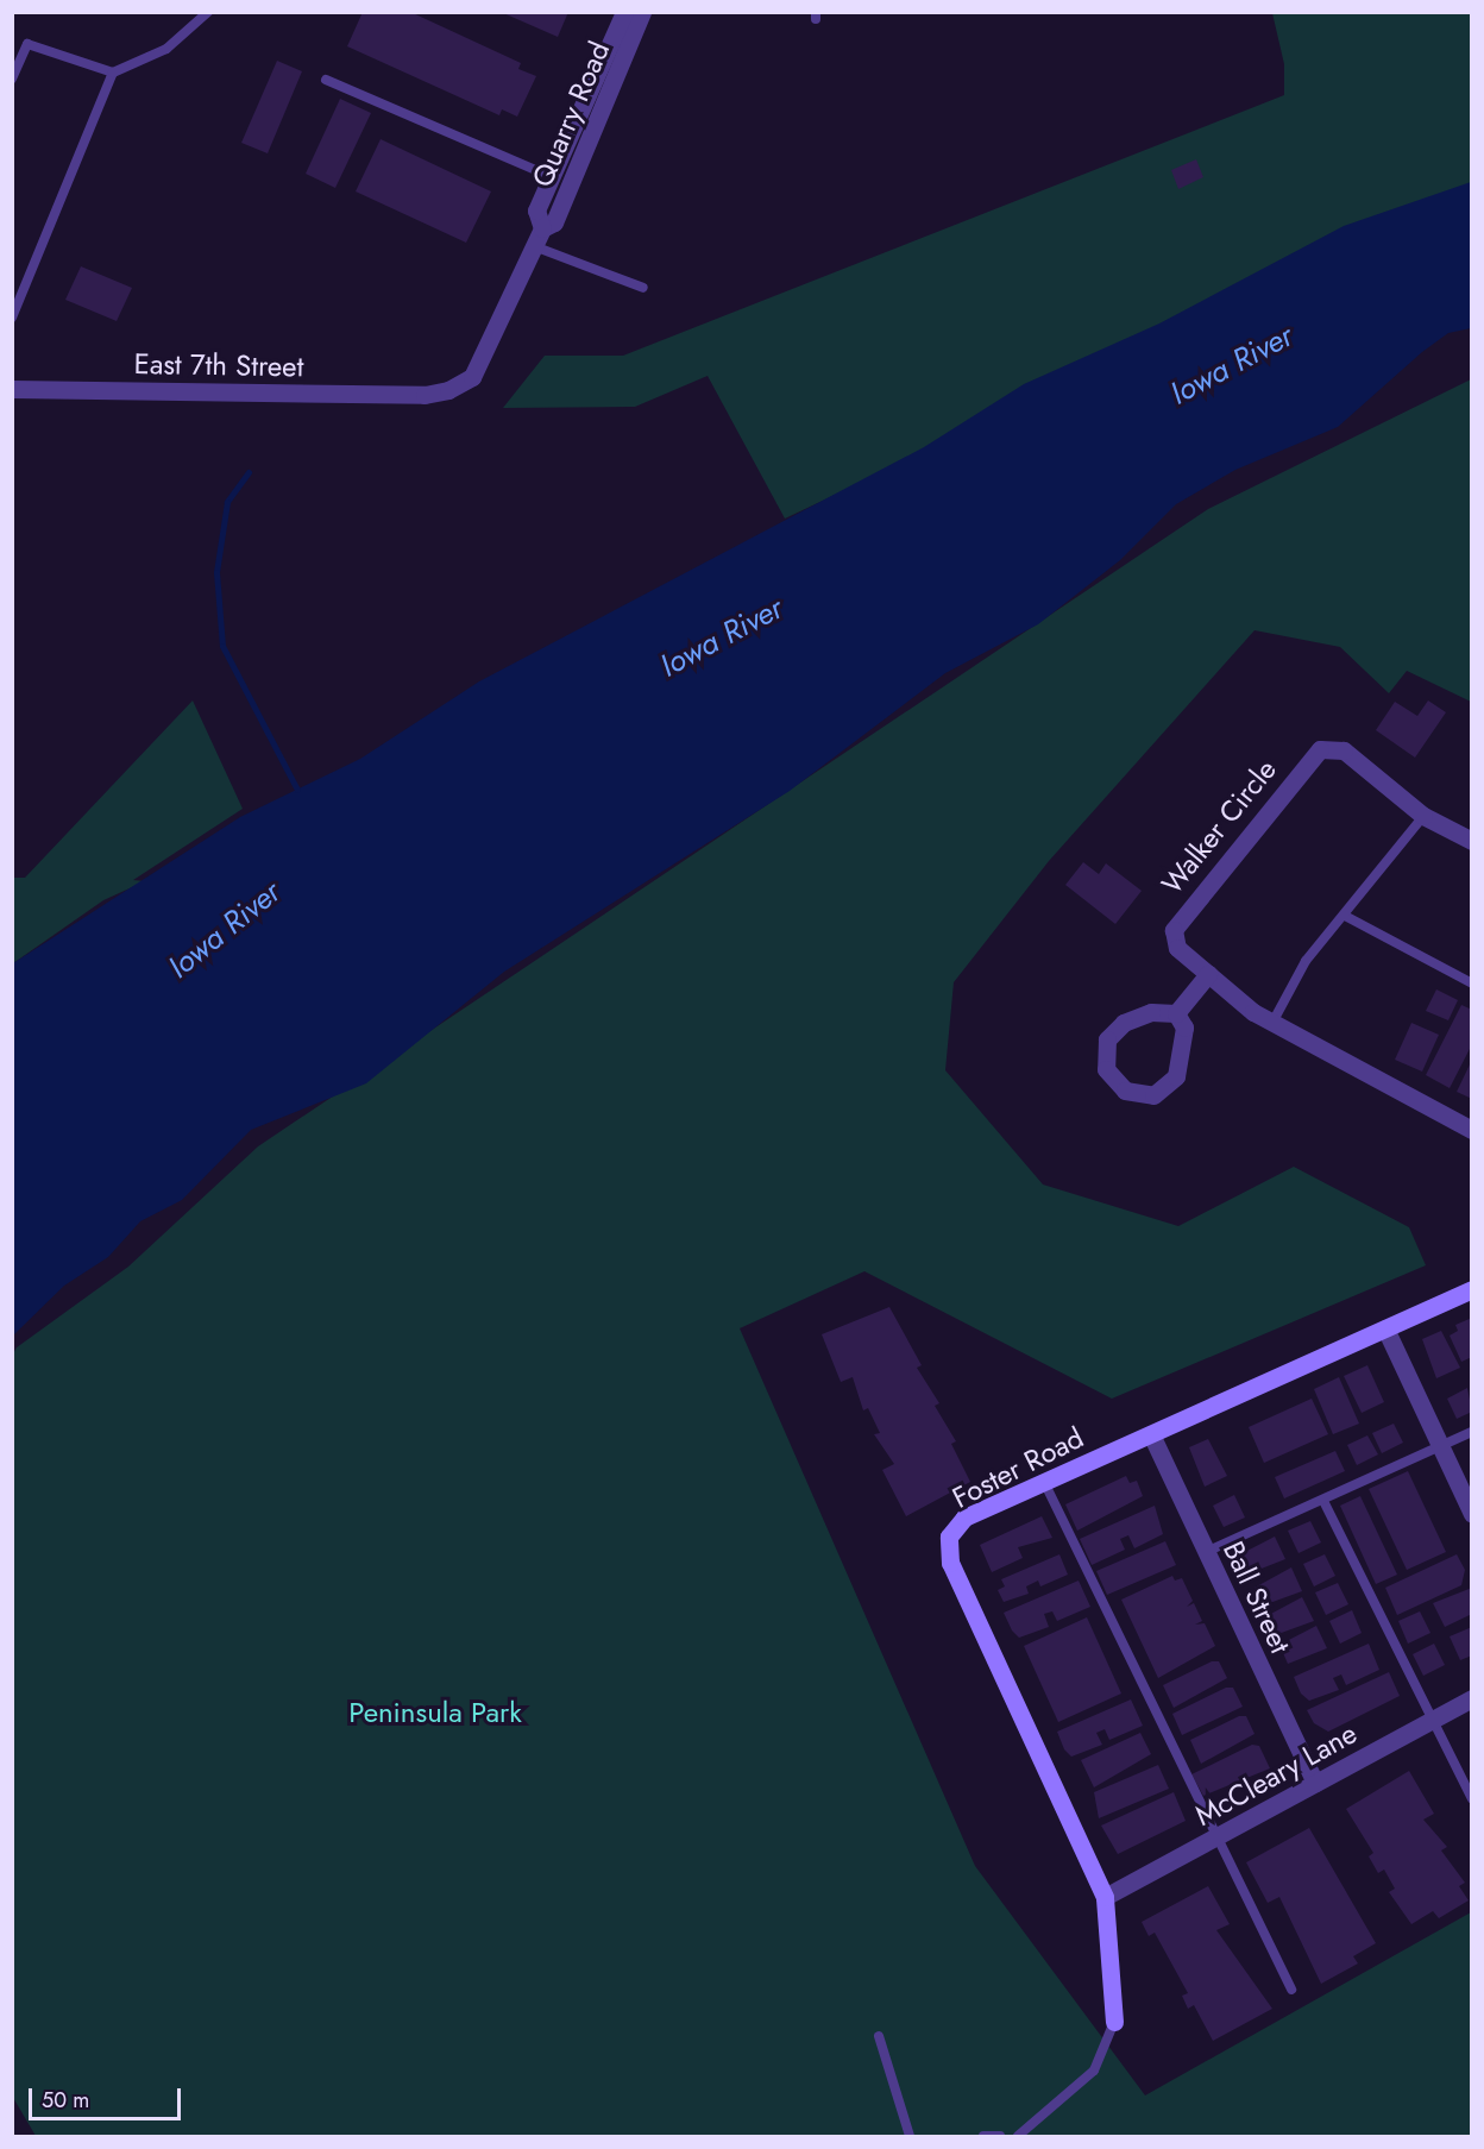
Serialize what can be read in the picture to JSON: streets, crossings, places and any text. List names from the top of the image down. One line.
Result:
{"streets":{"street":["Quarry Road","East 7th Street","Walker Circle","Foster Road","Ball Street","McCleary Lane"]},"crossings":[["Quarry Road","East 7th Street"],["Foster Road","Ball Street"],["Foster Road","McCleary Lane"],["Ball Street","McCleary Lane"]],"water":["Iowa River"],"parks":["Peninsula Park"],"scale_bar":"50 m"}
